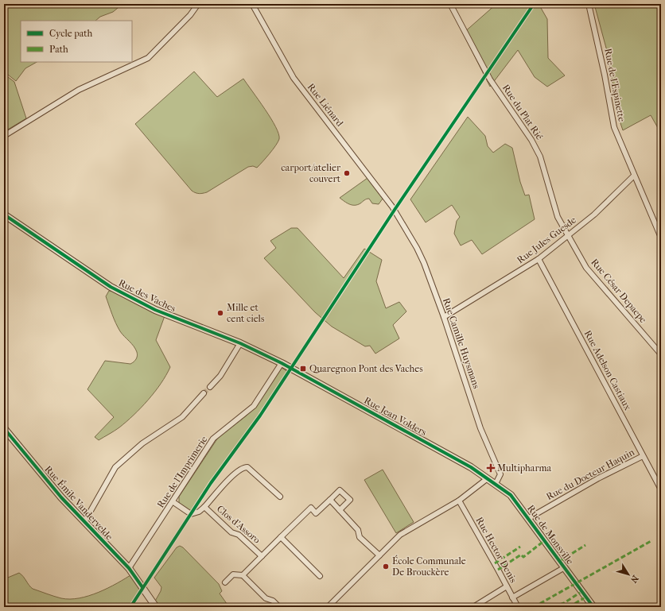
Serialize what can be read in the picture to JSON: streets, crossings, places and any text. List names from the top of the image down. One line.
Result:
{"streets":{"street":["Rue de l'Espinette","Rue Liénard","Rue du Plat Rié","Rue Jules Guesde","Rue César Depaepe","Rue des Vaches","Rue Camille Huysmans","Rue Adelson Castiaux","Rue Jean Volders","Rue de l'Imprimerie","Rue du Docteur Haquin","Rue Émile Vandervelde","Clos d'Assoro","Rue de Monsville","Rue Hector Denis"]},"crossings":[["Rue de l'Espinette","Rue Jules Guesde"],["Rue Liénard","Rue Camille Huysmans"],["Rue du Plat Rié","Rue Jules Guesde"],["Rue du Plat Rié","Rue César Depaepe"],["Rue Jules Guesde","Rue César Depaepe"],["Rue Jules Guesde","Rue Camille Huysmans"],["Rue Jules Guesde","Rue Adelson Castiaux"],["Rue des Vaches","Rue Jean Volders"],["Rue des Vaches","Rue de l'Imprimerie"],["Rue Camille Huysmans","Rue de Monsville"],["Rue Adelson Castiaux","Rue du Docteur Haquin"],["Rue Jean Volders","Rue de Monsville"],["Rue de l'Imprimerie","Rue Émile Vandervelde"],["Rue de l'Imprimerie","Clos d'Assoro"],["Rue du Docteur Haquin","Rue de Monsville"]],"places":{"other":["carport/atelier couvert","Mille et cent ciels","École Communale De Brouckère"],"transit":["Quaregnon Pont des Vaches"],"health":["Multipharma"]},"legend":["Cycle path","Path"],"north":"bottom right"}
